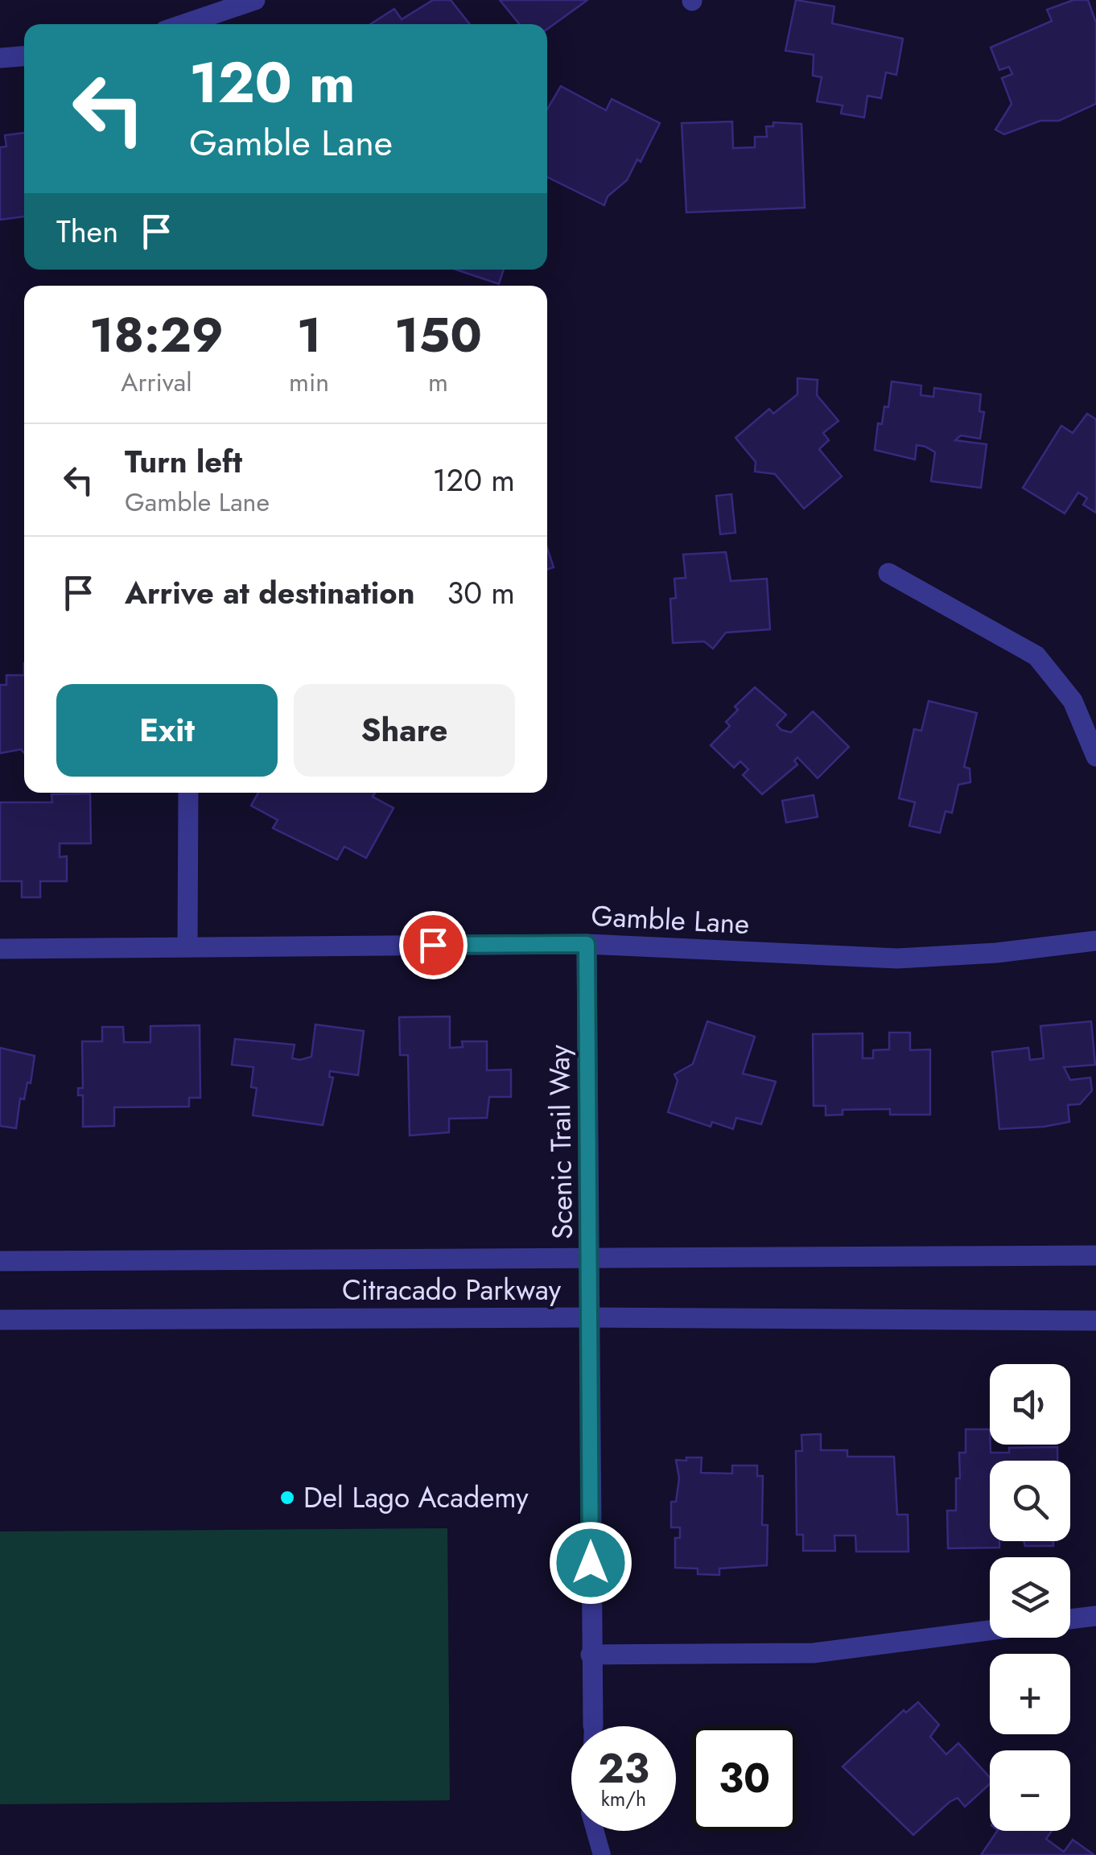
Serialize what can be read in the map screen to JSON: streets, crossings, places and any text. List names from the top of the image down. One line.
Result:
{"streets":{"street":["Gamble Lane","Scenic Trail Way","Citracado Parkway"]},"crossings":[["Gamble Lane","Scenic Trail Way"],["Scenic Trail Way","Citracado Parkway"]],"places":["Del Lago Academy"],"page":{"turn":["120 m","Gamble Lane"],"then":"Then","eta":["18:29","Arrival","1","min","150","m"],"list":[{"name":"Turn left","note":"Gamble Lane","value":"120 m"},{"name":"Arrive at destination","value":"30 m"}],"buttons":["Exit","Share"],"map_buttons":["+","−"],"speed":"23 km/h","limit":"30"}}
